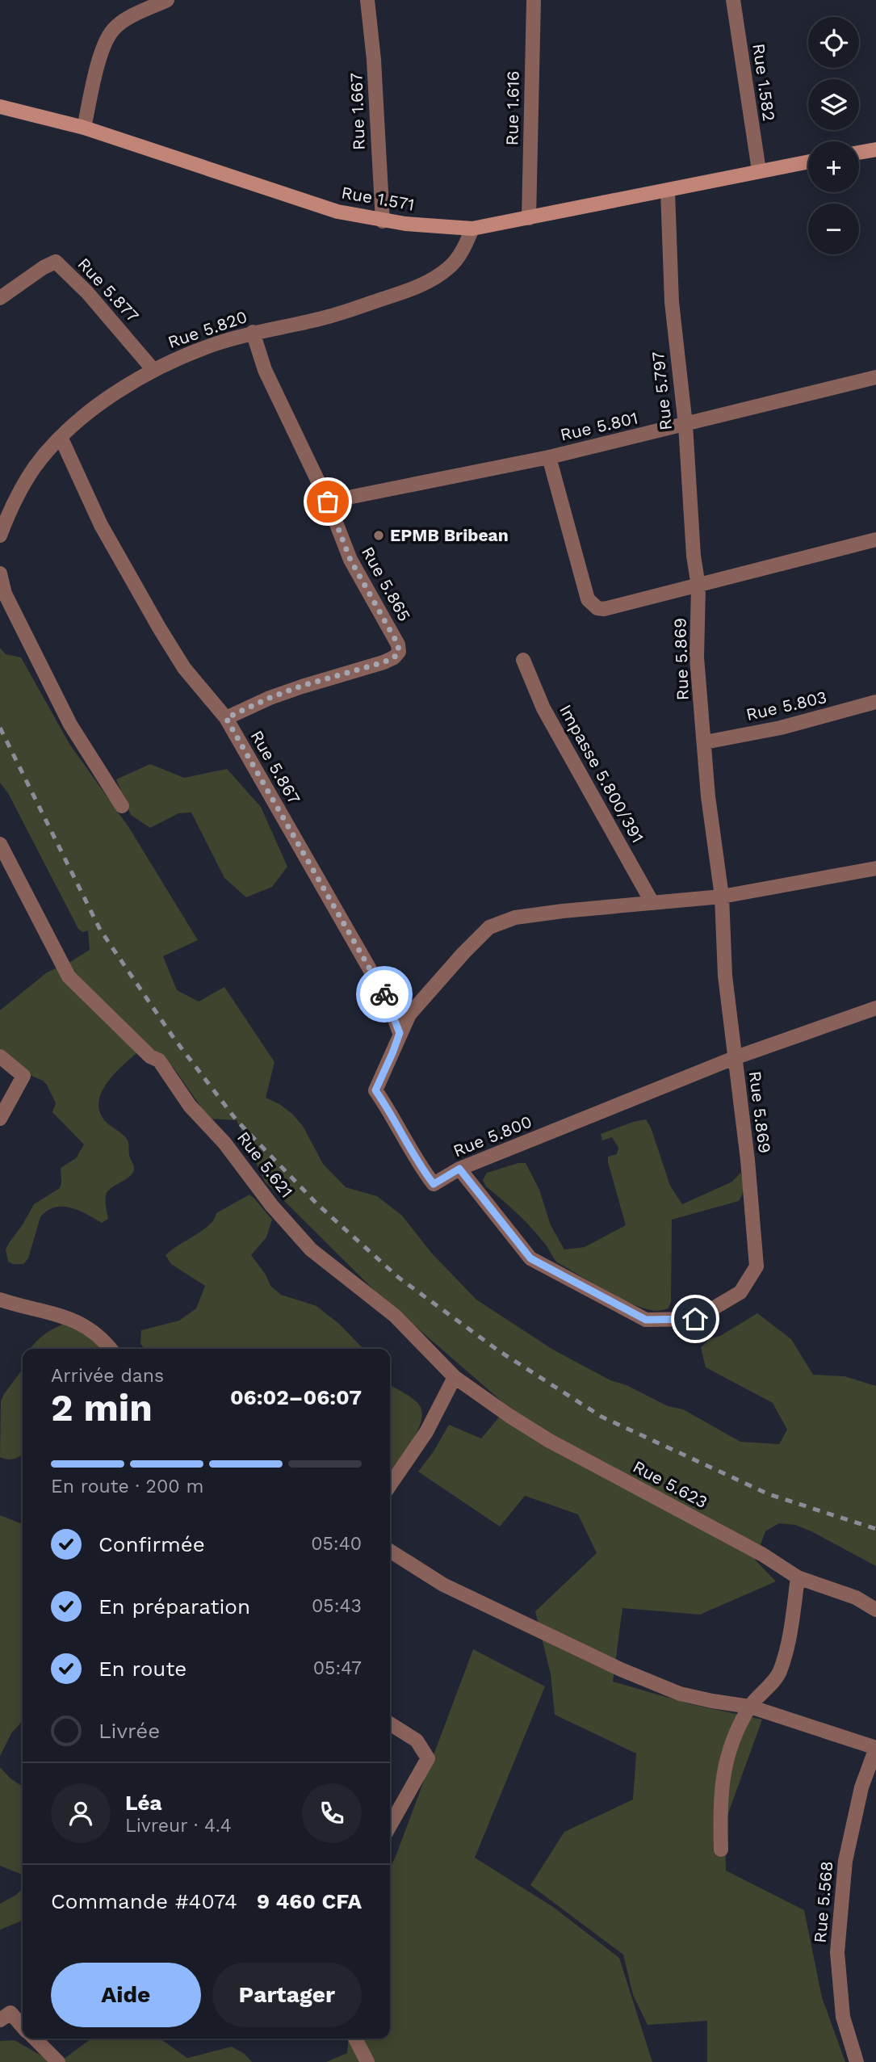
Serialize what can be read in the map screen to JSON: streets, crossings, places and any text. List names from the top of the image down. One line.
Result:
{"streets":{"main road":["Rue 1.571"],"street":["Rue 1.582","Rue 1.616","Rue 1.667","Rue 5.877","Rue 5.820","Rue 5.797","Rue 5.801","Rue 5.865","Rue 5.869","Rue 5.803","Rue 5.867","Impasse 5.800/391","Rue 5.800","Rue 5.621","Rue 5.623","Rue 5.568"]},"crossings":[["Rue 1.582","Rue 1.571"],["Rue 1.616","Rue 1.571"],["Rue 1.667","Rue 1.571"],["Rue 1.571","Rue 5.820"],["Rue 1.571","Rue 5.797"],["Rue 5.877","Rue 5.820"],["Rue 5.820","Rue 5.865"],["Rue 5.820","Rue 5.867"],["Rue 5.797","Rue 5.801"],["Rue 5.797","Rue 5.869"],["Rue 5.801","Rue 5.865"],["Rue 5.865","Rue 5.867"],["Rue 5.869","Rue 5.803"],["Rue 5.869","Rue 5.800"],["Rue 5.867","Rue 5.800"],["Impasse 5.800/391","Rue 5.800"],["Rue 5.621","Rue 5.623"]],"places":["EPMB Bribean"],"page":{"map_buttons":["+","−"],"heading":["2 min","Arrivée dans","06:02–06:07"],"panel":["Léa","Livreur · 4.4","Commande #4074","9 460 CFA"],"bar":"En route · 200 m","list":[["Confirmée","05:40"],["En préparation","05:43"],["En route","05:47"],"Livrée"],"buttons":["Aide","Partager"]}}
